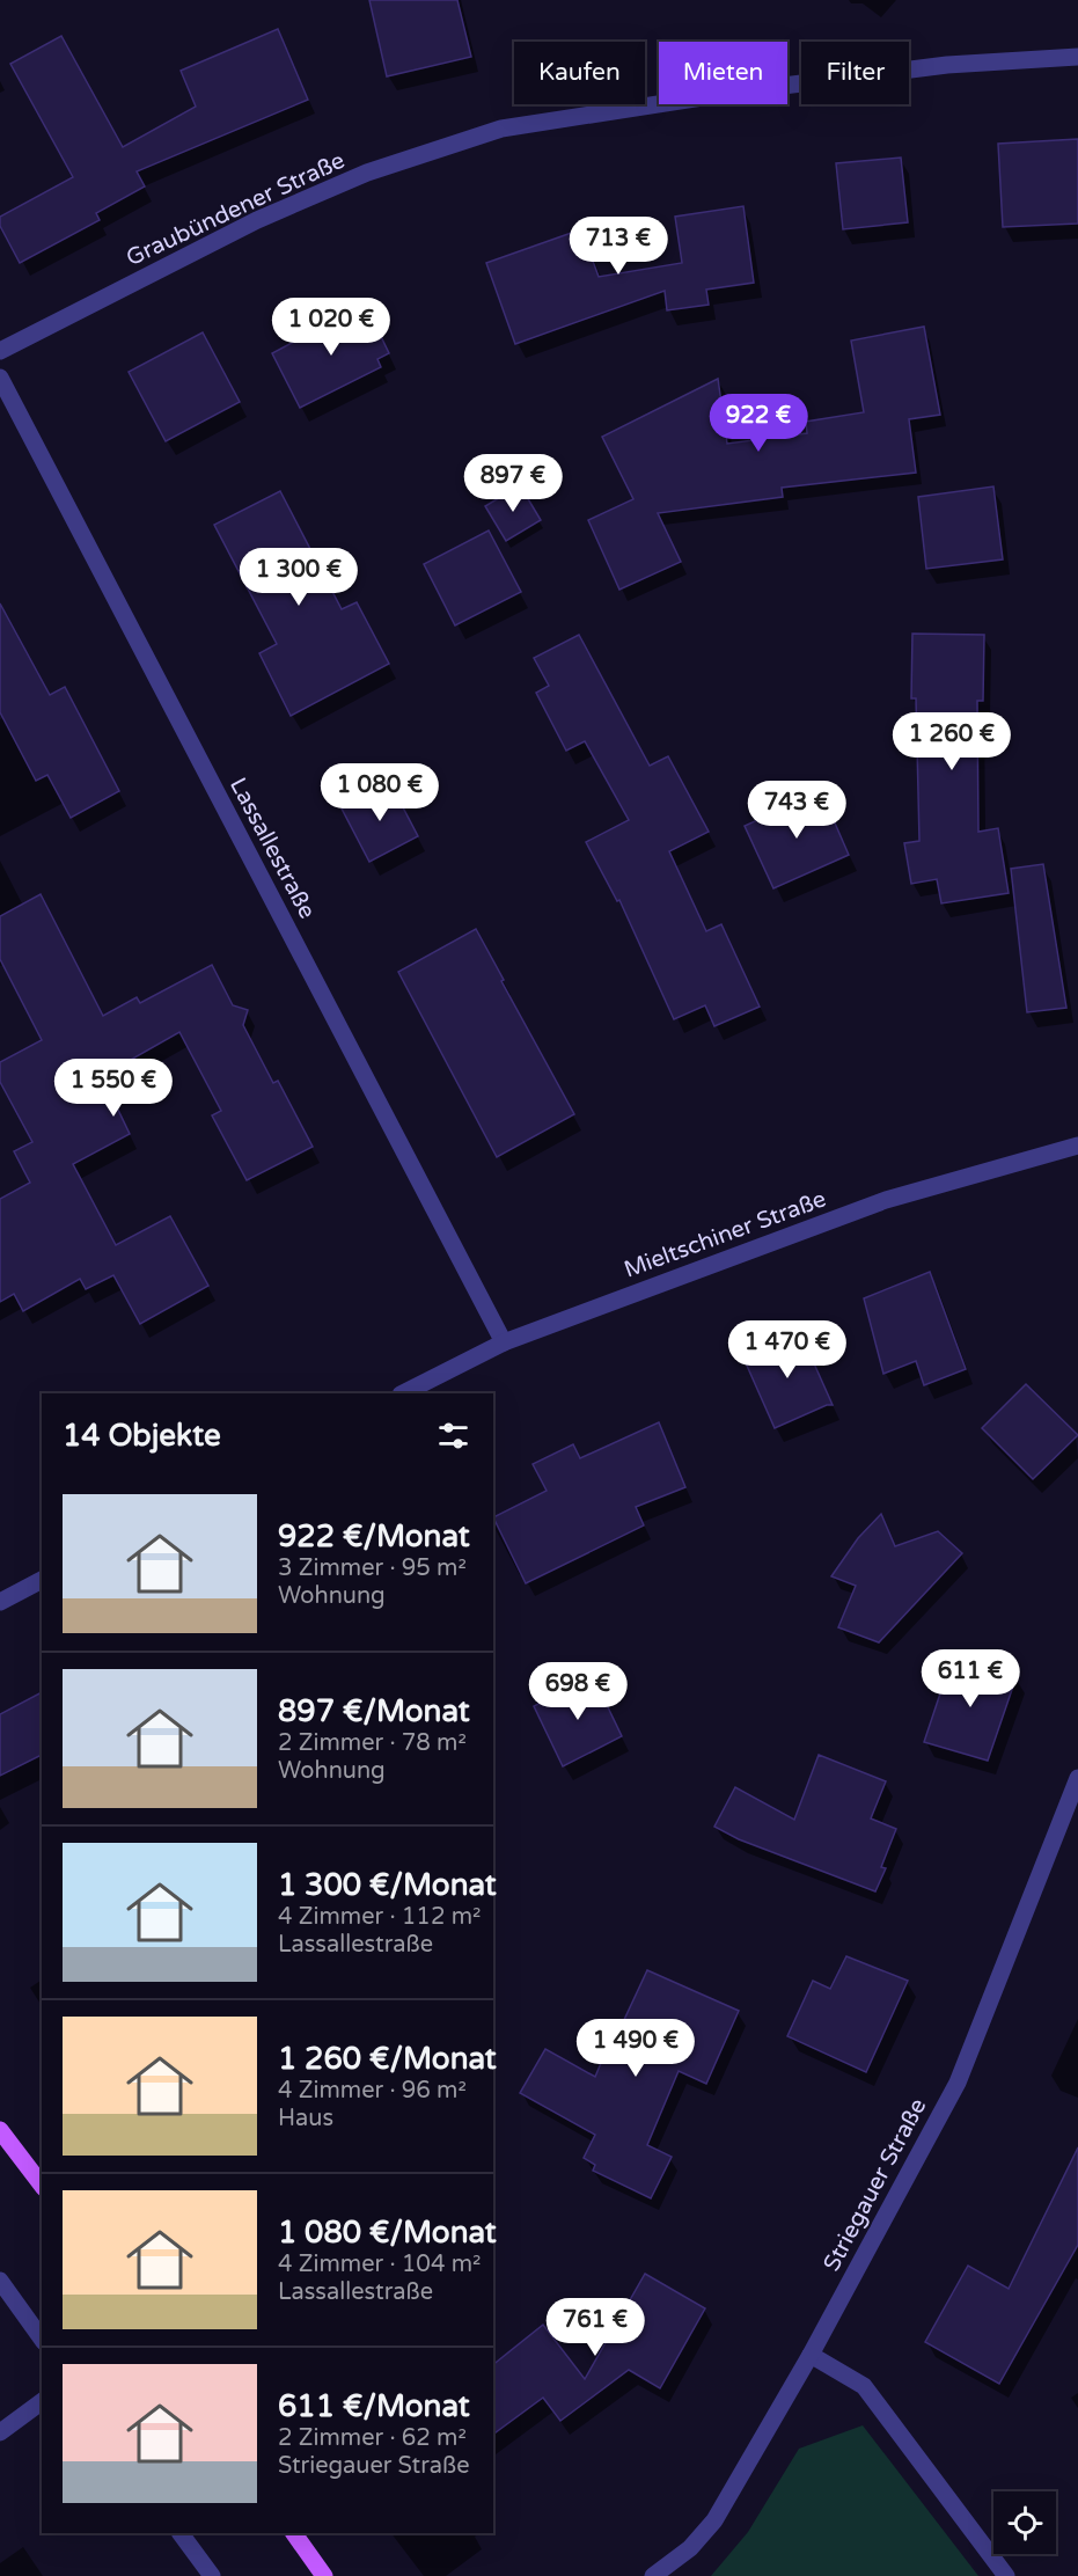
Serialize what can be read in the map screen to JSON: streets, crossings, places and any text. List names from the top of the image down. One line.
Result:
{"streets":{"street":["Graubündener Straße","Lassallestraße","Mieltschiner Straße","Striegauer Straße"]},"crossings":[["Lassallestraße","Mieltschiner Straße"]],"page":{"chip":["Kaufen","Mieten","Filter"],"price":["713 €","1 020 €","922 €","897 €","1 300 €","1 260 €","1 080 €","743 €","1 550 €","1 470 €","611 €","698 €","1 490 €","761 €"],"heading":"14 Objekte","list":[{"name":"922 €/Monat","note":"3 Zimmer · 95 m² · Wohnung"},{"name":"897 €/Monat","note":"2 Zimmer · 78 m² · Wohnung"},{"name":"1 300 €/Monat","note":"4 Zimmer · 112 m² · Lassallestraße"},{"name":"1 260 €/Monat","note":"4 Zimmer · 96 m² · Haus"},{"name":"1 080 €/Monat","note":"4 Zimmer · 104 m² · Lassallestraße"},{"name":"611 €/Monat","note":"2 Zimmer · 62 m² · Striegauer Straße"}]}}
